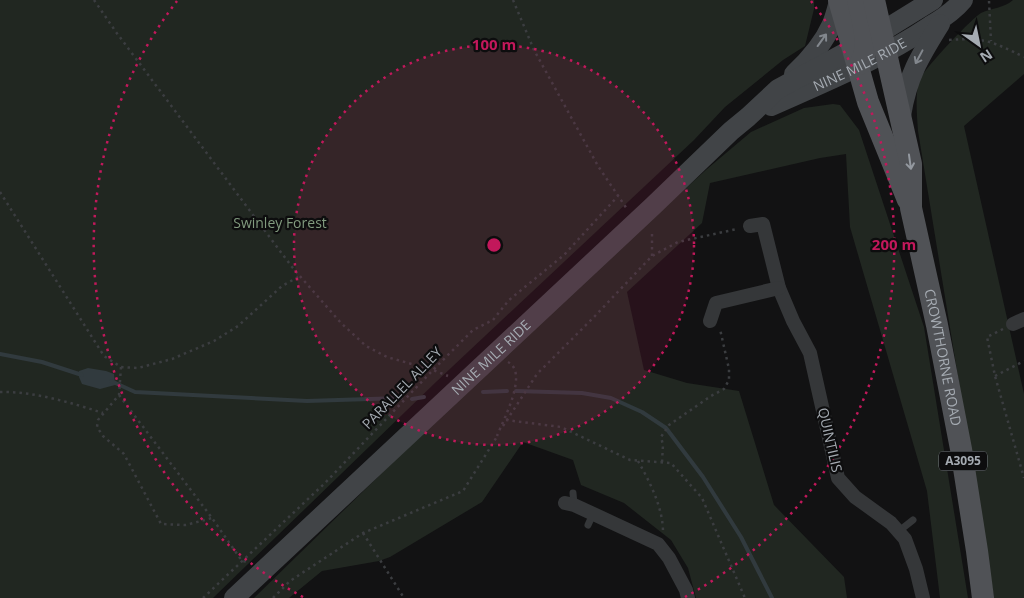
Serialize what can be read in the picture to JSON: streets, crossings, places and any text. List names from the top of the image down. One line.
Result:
{"streets":{"main road":["NINE MILE RIDE","CROWTHORNE ROAD","A3095"],"street":["QUINTILIS"],"path":["PARALLEL ALLEY"]},"crossings":[["NINE MILE RIDE","CROWTHORNE ROAD"],["NINE MILE RIDE","A3095"],["CROWTHORNE ROAD","A3095"]],"parks":["Swinley Forest"],"north":"bottom right","rings":["100 m","200 m"]}
